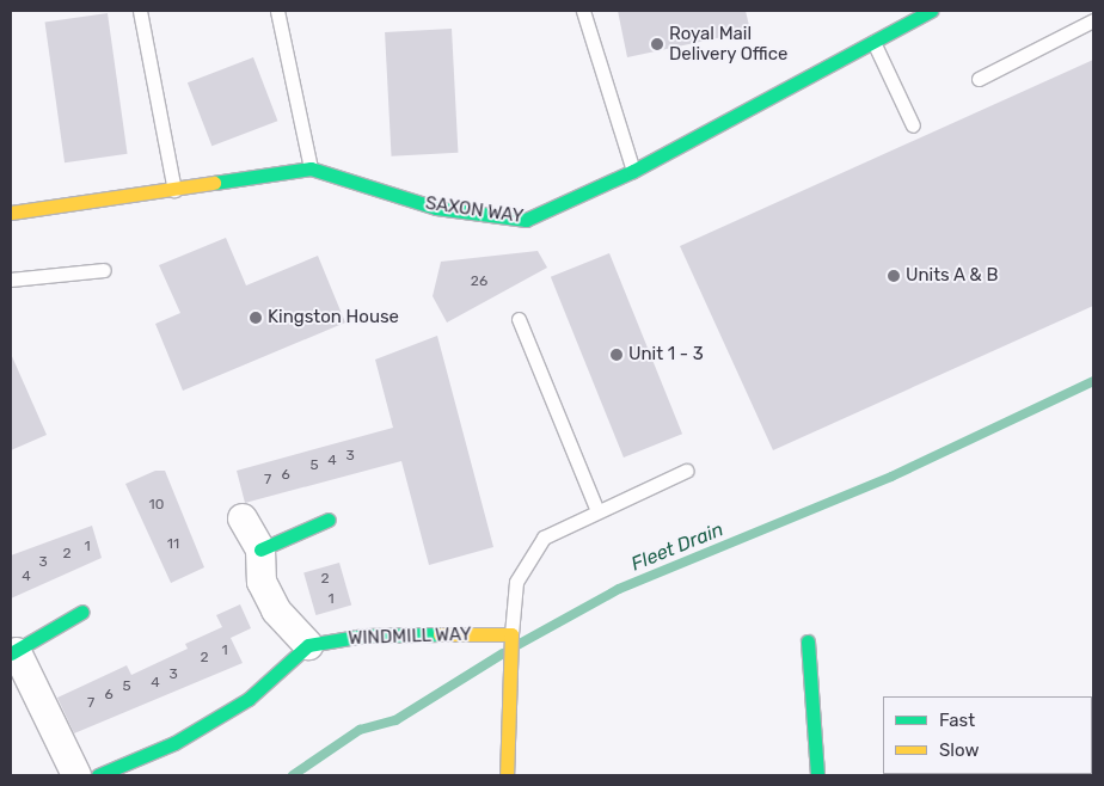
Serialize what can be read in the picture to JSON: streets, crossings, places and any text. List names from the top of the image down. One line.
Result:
{"streets":{"street":["SAXON WAY","WINDMILL WAY"]},"water":["Fleet Drain"],"places":["Royal Mail Delivery Office","Units A & B","Kingston House","Unit 1 - 3"],"house_numbers":["26","3","4","5","6","7","10","11","1","2","3","4","2","1","1","2","3","4","5","6","7"],"legend":["Fast","Slow"]}
